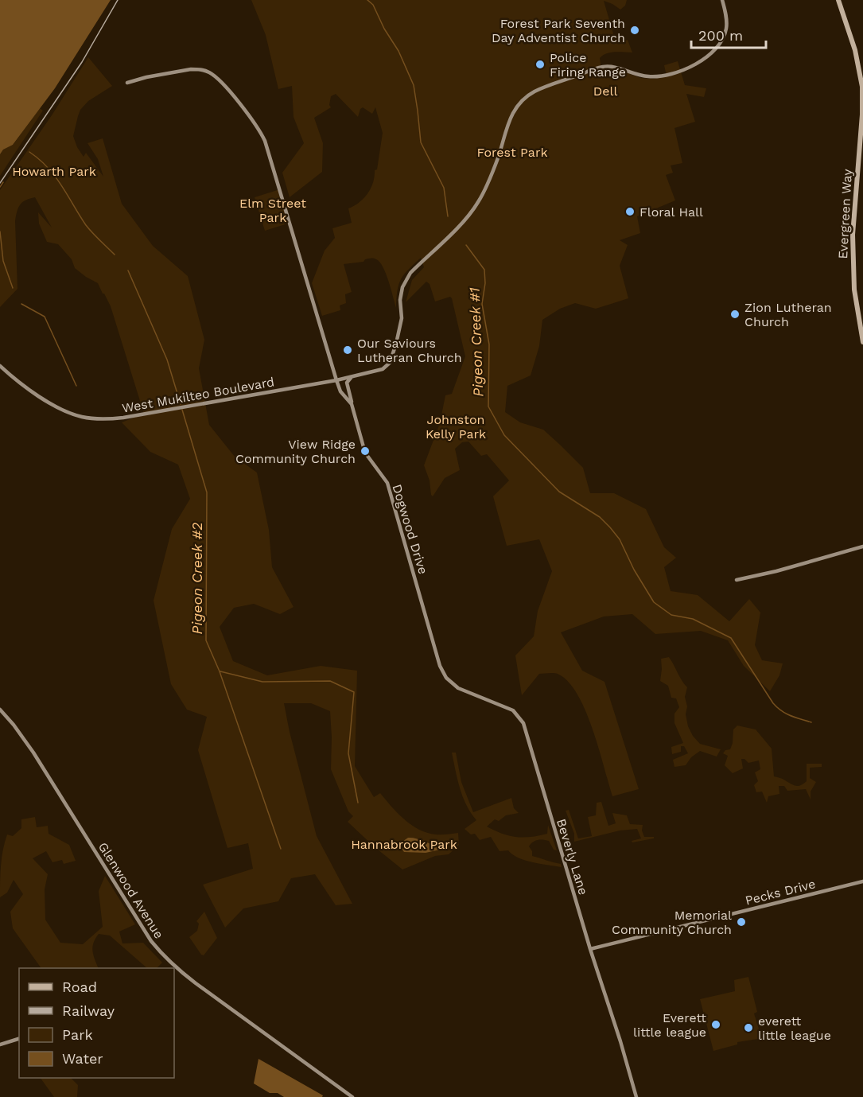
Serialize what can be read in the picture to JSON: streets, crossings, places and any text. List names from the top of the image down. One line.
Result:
{"streets":{"main road":["Evergreen Way"],"street":["West Mukilteo Boulevard","Dogwood Drive","Beverly Lane","Glenwood Avenue","Pecks Drive"]},"crossings":[["West Mukilteo Boulevard","Dogwood Drive"],["Dogwood Drive","Beverly Lane"],["Beverly Lane","Pecks Drive"]],"water":["Pigeon Creek #1","Pigeon Creek #2"],"parks":["Dell","Forest Park","Howarth Park","Elm Street Park","Johnston Kelly Park","Hannabrook Park"],"places":["Forest Park Seventh Day Adventist Church","Police Firing Range","Floral Hall","Zion Lutheran Church","Our Saviours Lutheran Church","View Ridge Community Church","Memorial Community Church","Everett little league","everett little league"],"legend":["Road","Railway","Park","Water"],"scale_bar":"200 m"}
